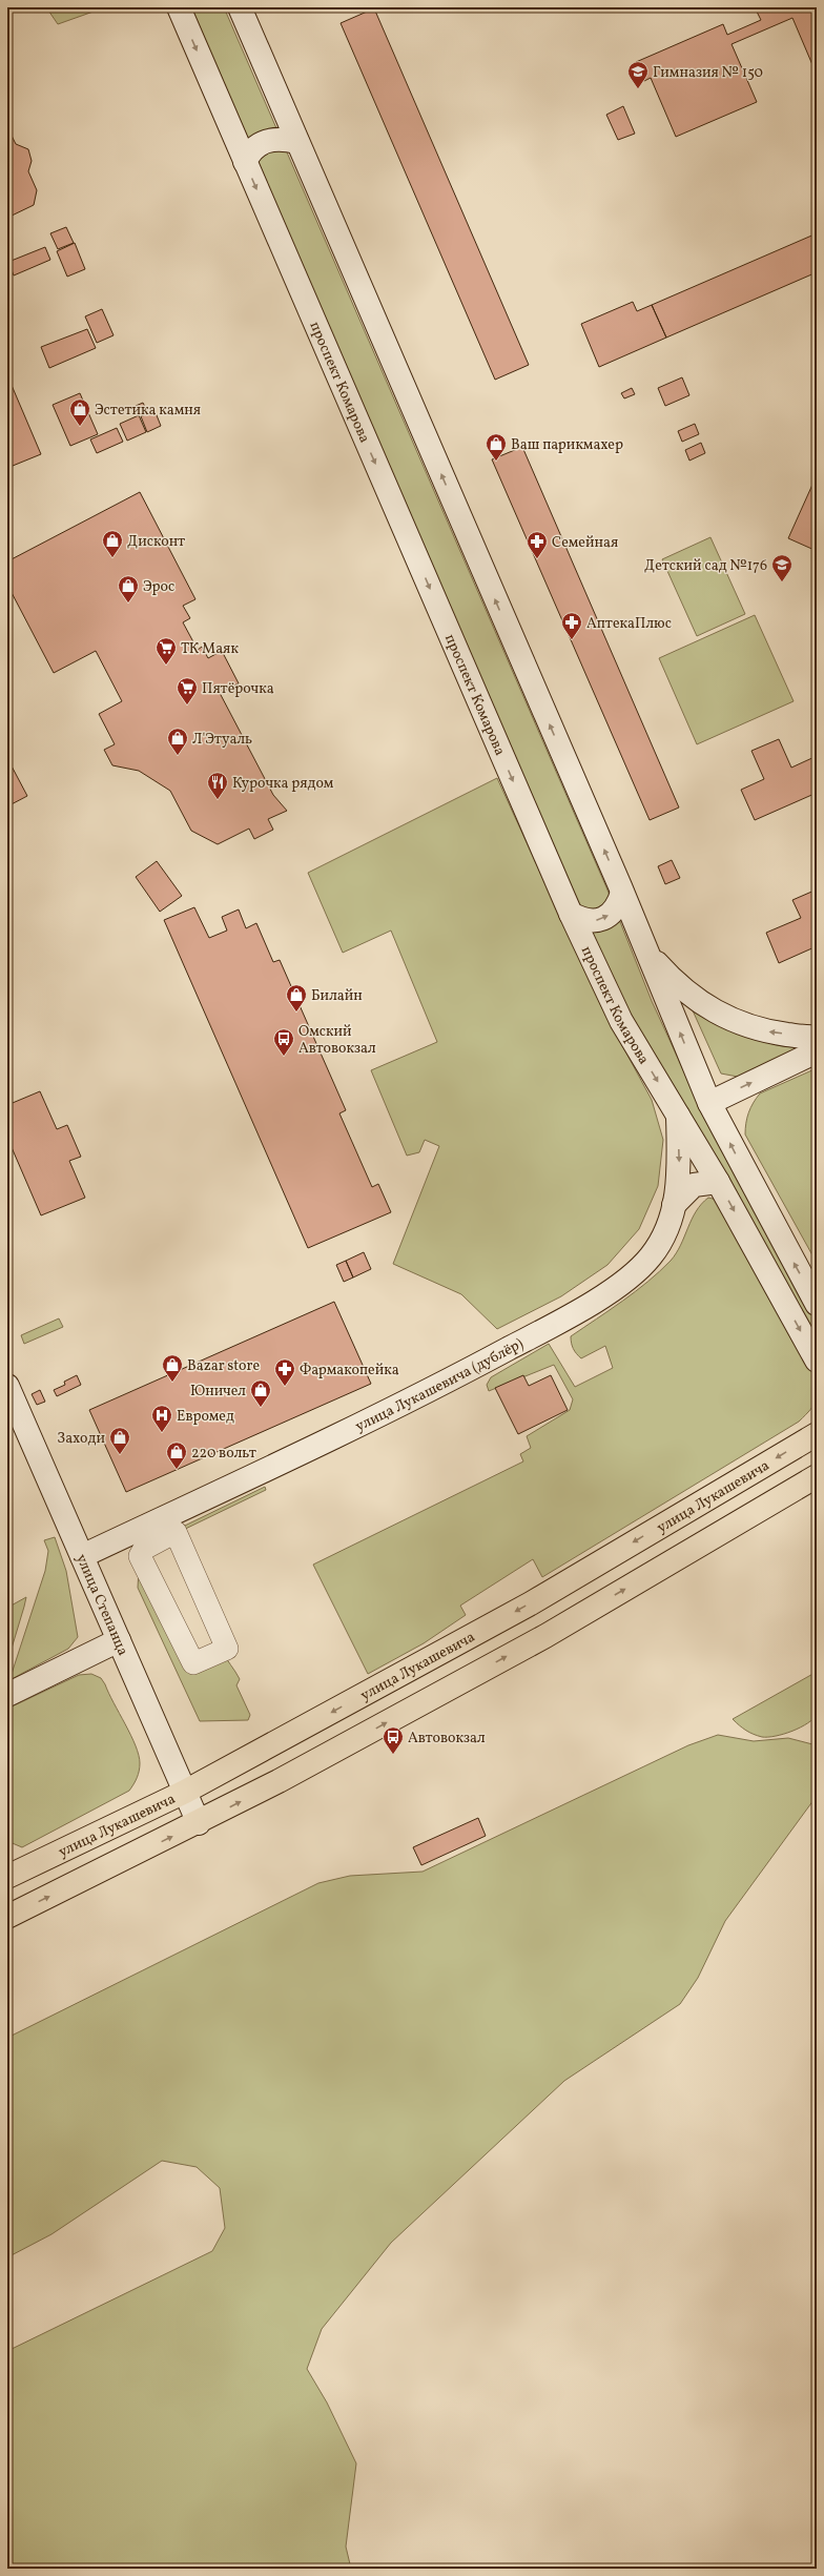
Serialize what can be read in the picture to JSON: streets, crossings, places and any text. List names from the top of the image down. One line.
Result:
{"streets":{"main road":["проспект Комарова","улица Лукашевича (дублёр)","улица Лукашевича","улица Степанца"]},"crossings":[["проспект Комарова","улица Лукашевича (дублёр)"],["улица Лукашевича (дублёр)","улица Степанца"],["улица Лукашевича","улица Степанца"]],"places":{"school or university":["Гимназия № 150","Детский сад №176"],"shop":["Эстетика камня","Ваш парикмахер","Дисконт","Эрос","Л'Этуаль","Билайн","Bazar store","Юничел","Заходи","220 вольт"],"pharmacy":["Семейная","АптекаПлюс","Фармакопейка"],"supermarket":["ТК Маяк","Пятёрочка"],"restaurant":["Курочка рядом"],"bus stop":["Омский Автовокзал","Автовокзал"],"hospital":["Евромед"]}}
